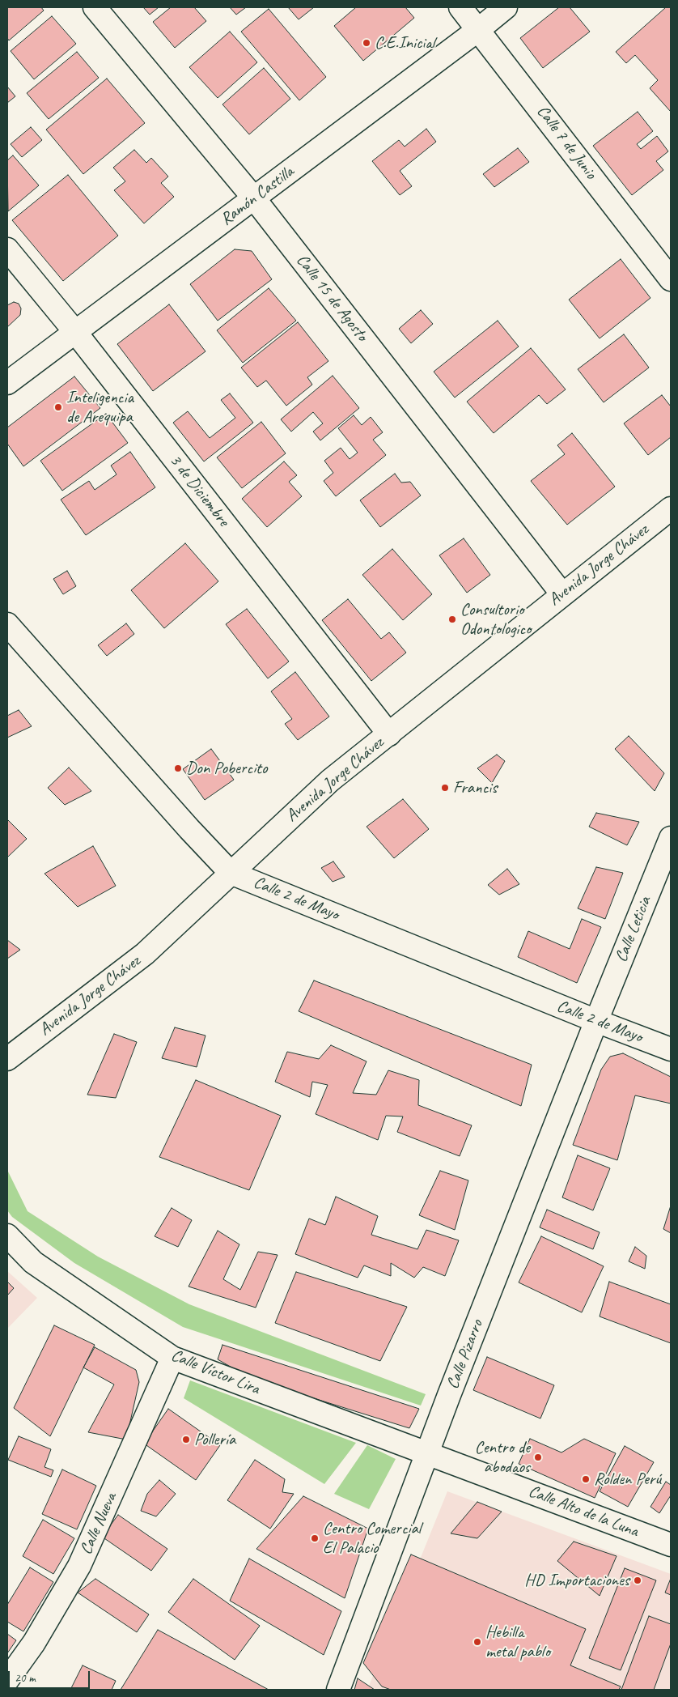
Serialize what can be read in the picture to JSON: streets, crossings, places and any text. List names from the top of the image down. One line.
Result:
{"streets":{"street":["Calle 7 de Junio","Ramón Castilla","Calle 15 de Agosto","3 de Diciembre","Avenida Jorge Chávez","Calle 2 de Mayo","Calle Leticia","Calle Pizarro","Calle Víctor Lira","Calle Alto de la Luna","Calle Nueva"]},"crossings":[["Calle 7 de Junio","Ramón Castilla"],["Ramón Castilla","Calle 15 de Agosto"],["Ramón Castilla","3 de Diciembre"],["Calle 15 de Agosto","Avenida Jorge Chávez"],["3 de Diciembre","Avenida Jorge Chávez"],["Avenida Jorge Chávez","Calle 2 de Mayo"],["Calle 2 de Mayo","Calle Leticia"],["Calle 2 de Mayo","Calle Pizarro"],["Calle Leticia","Calle Pizarro"],["Calle Pizarro","Calle Víctor Lira"],["Calle Pizarro","Calle Alto de la Luna"],["Calle Víctor Lira","Calle Alto de la Luna"],["Calle Víctor Lira","Calle Nueva"]],"places":["C.E.Inicial","Inteligencia de Arequipa","Consultorio Odontologico","Don Pobercito","Francis","Pollería","Centro de abodaos","Rolden Perú","Centro Comercial El Palacio","HD Importaciones","Hebilla metal pablo"],"scale_bar":"20 m"}
